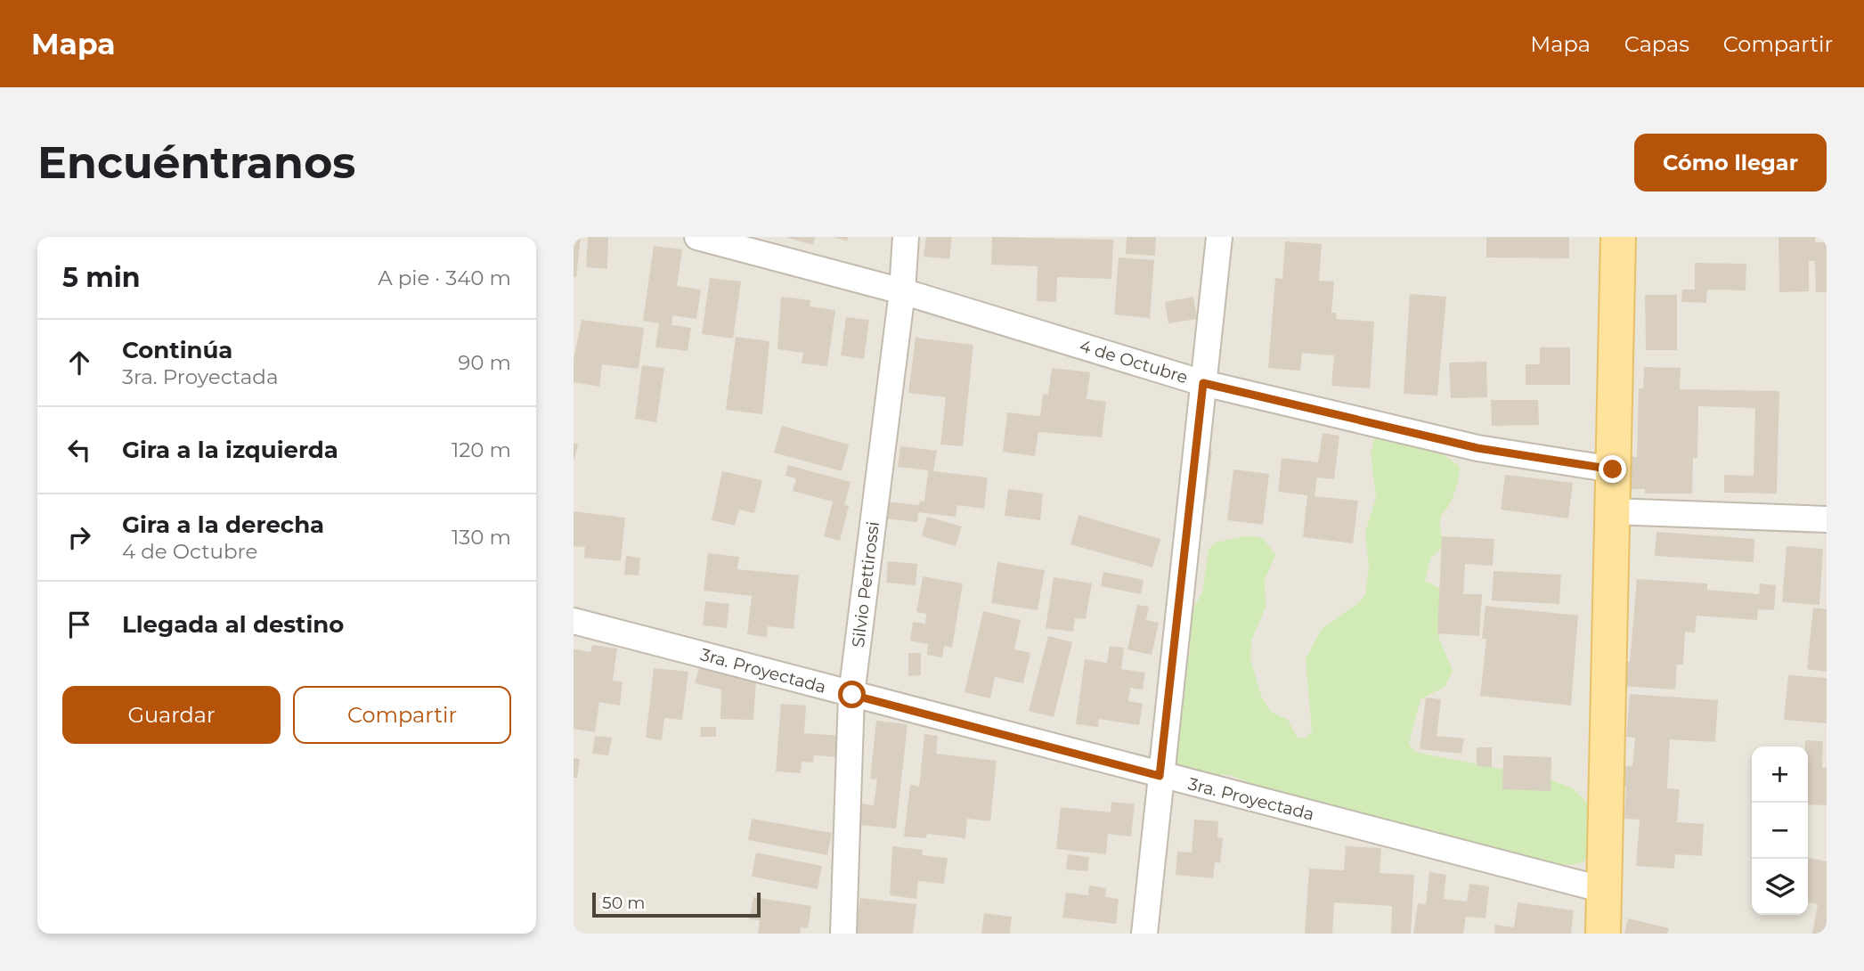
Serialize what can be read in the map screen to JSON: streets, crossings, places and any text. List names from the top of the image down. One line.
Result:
{"streets":{"street":["4 de Octubre","Silvio Pettirossi","3ra. Proyectada"]},"crossings":[["4 de Octubre","Silvio Pettirossi"],["Silvio Pettirossi","3ra. Proyectada"]],"scale_bar":"50 m","page":{"header":"Mapa","nav":["Mapa","Capas","Compartir"],"buttons":["Cómo llegar",["Guardar","Compartir"]],"title":"Encuéntranos","heading":["5 min","A pie · 340 m"],"list":[["Continúa","3ra. Proyectada","90 m"],["Gira a la izquierda","120 m"],["Gira a la derecha","4 de Octubre","130 m"],"Llegada al destino"],"map_buttons":["+","−"],"scale":"50 m"}}
